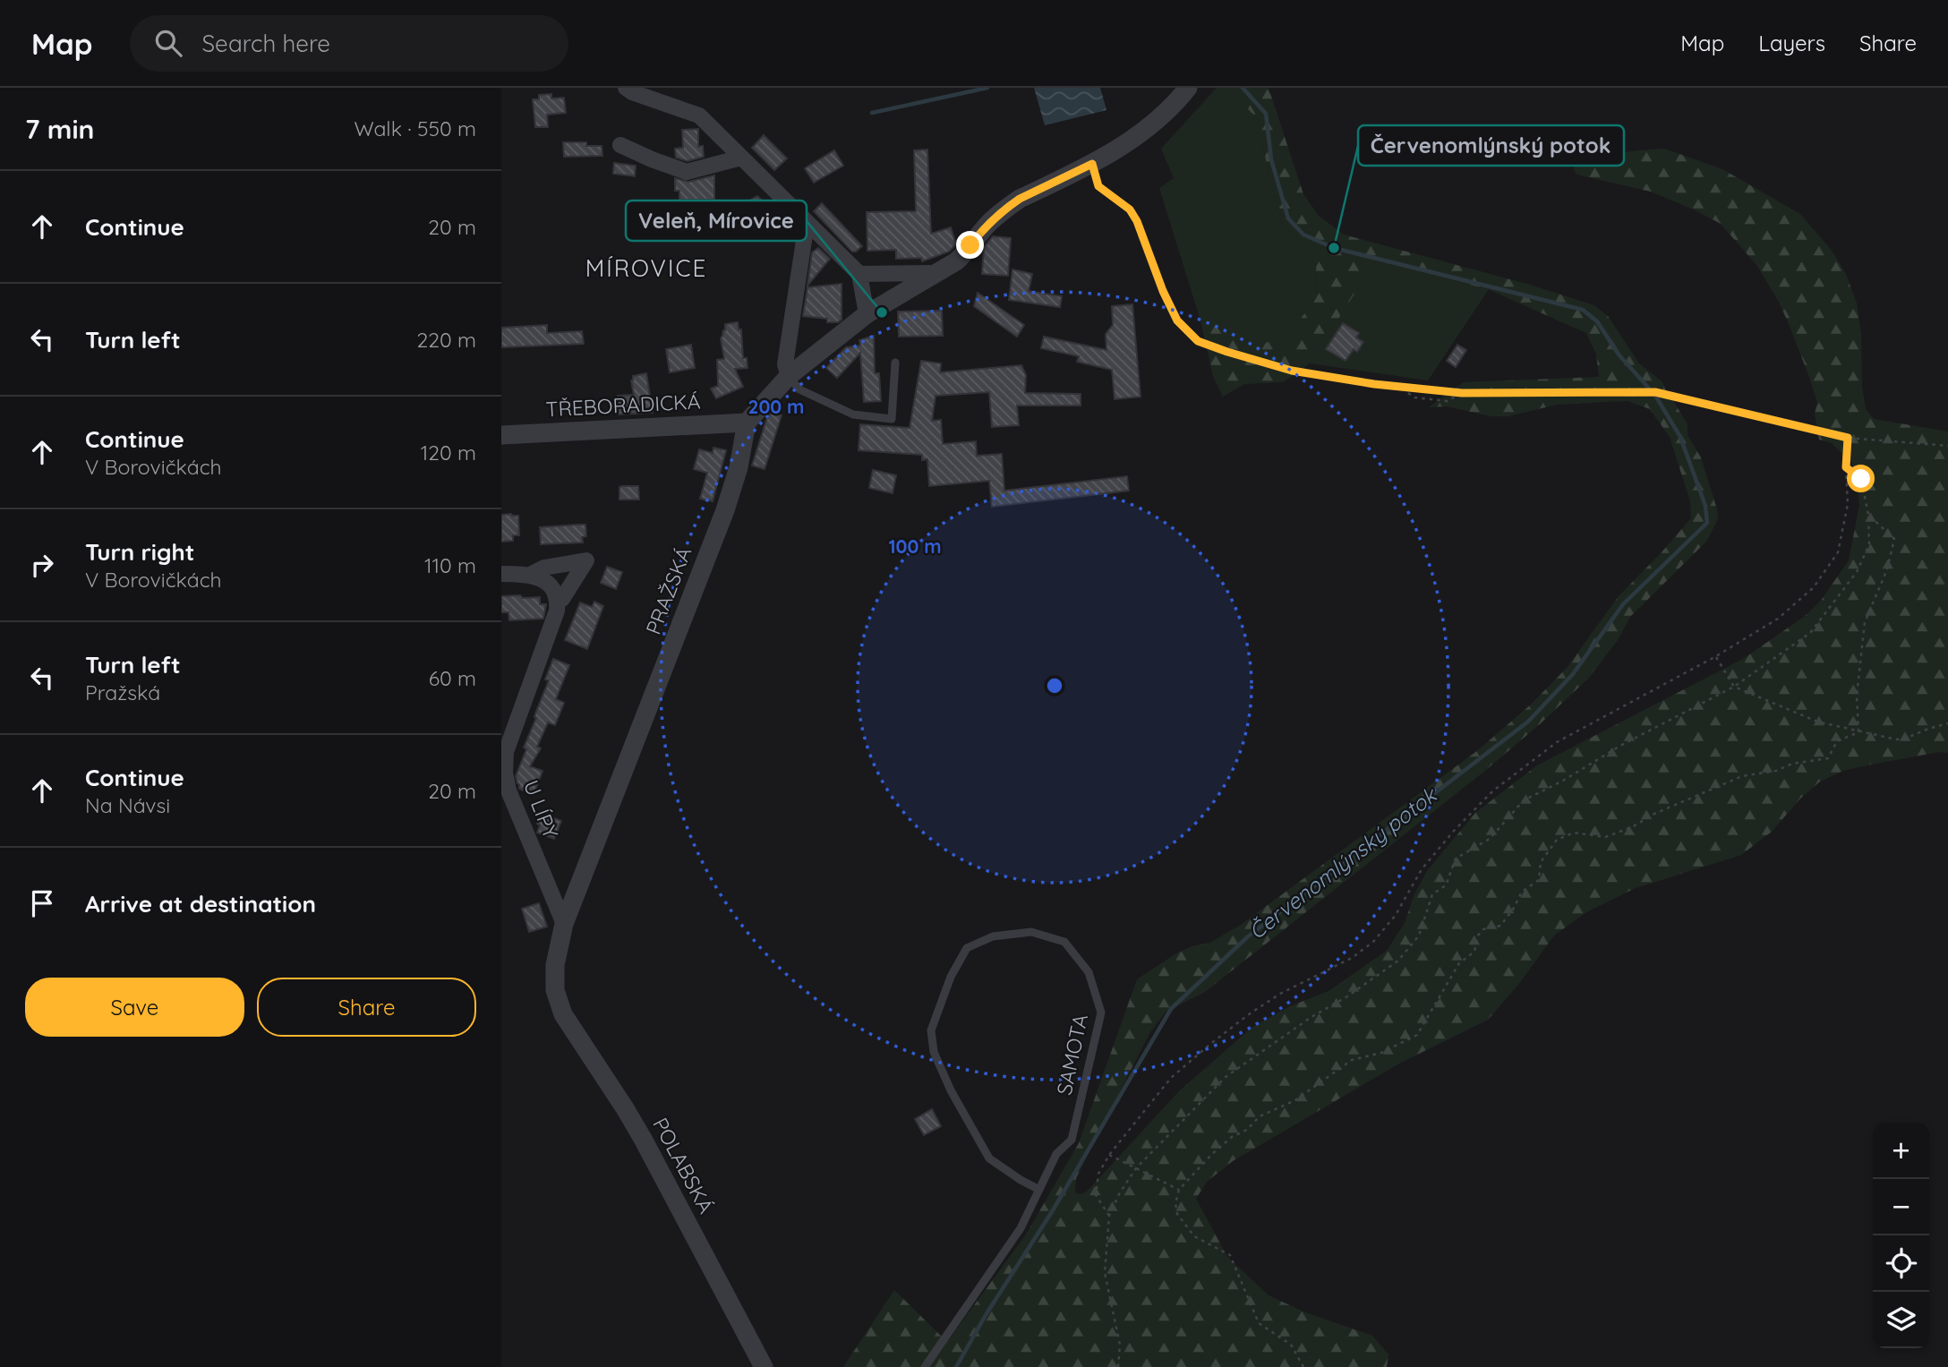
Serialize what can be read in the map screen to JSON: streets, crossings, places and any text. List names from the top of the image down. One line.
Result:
{"streets":{"street":["TŘEBORADICKÁ","PRAŽSKÁ","U LÍPY","POLABSKÁ"],"lane":["SAMOTA"]},"crossings":[["TŘEBORADICKÁ","PRAŽSKÁ"],["PRAŽSKÁ","U LÍPY"],["PRAŽSKÁ","POLABSKÁ"]],"districts":["MÍROVICE"],"water":["Červenomlýnský potok"],"places":["Červenomlýnský potok","Veleň, Mírovice"],"page":{"header":"Map","search":"Search here","nav":["Map","Layers","Share"],"heading":["7 min","Walk · 550 m"],"list":[["Continue","20 m"],["Turn left","220 m"],["Continue","V Borovičkách","120 m"],["Turn right","V Borovičkách","110 m"],["Turn left","Pražská","60 m"],["Continue","Na Návsi","20 m"],"Arrive at destination"],"buttons":["Save","Share"],"map_buttons":["+","−"]},"rings":["200 m","100 m"]}
